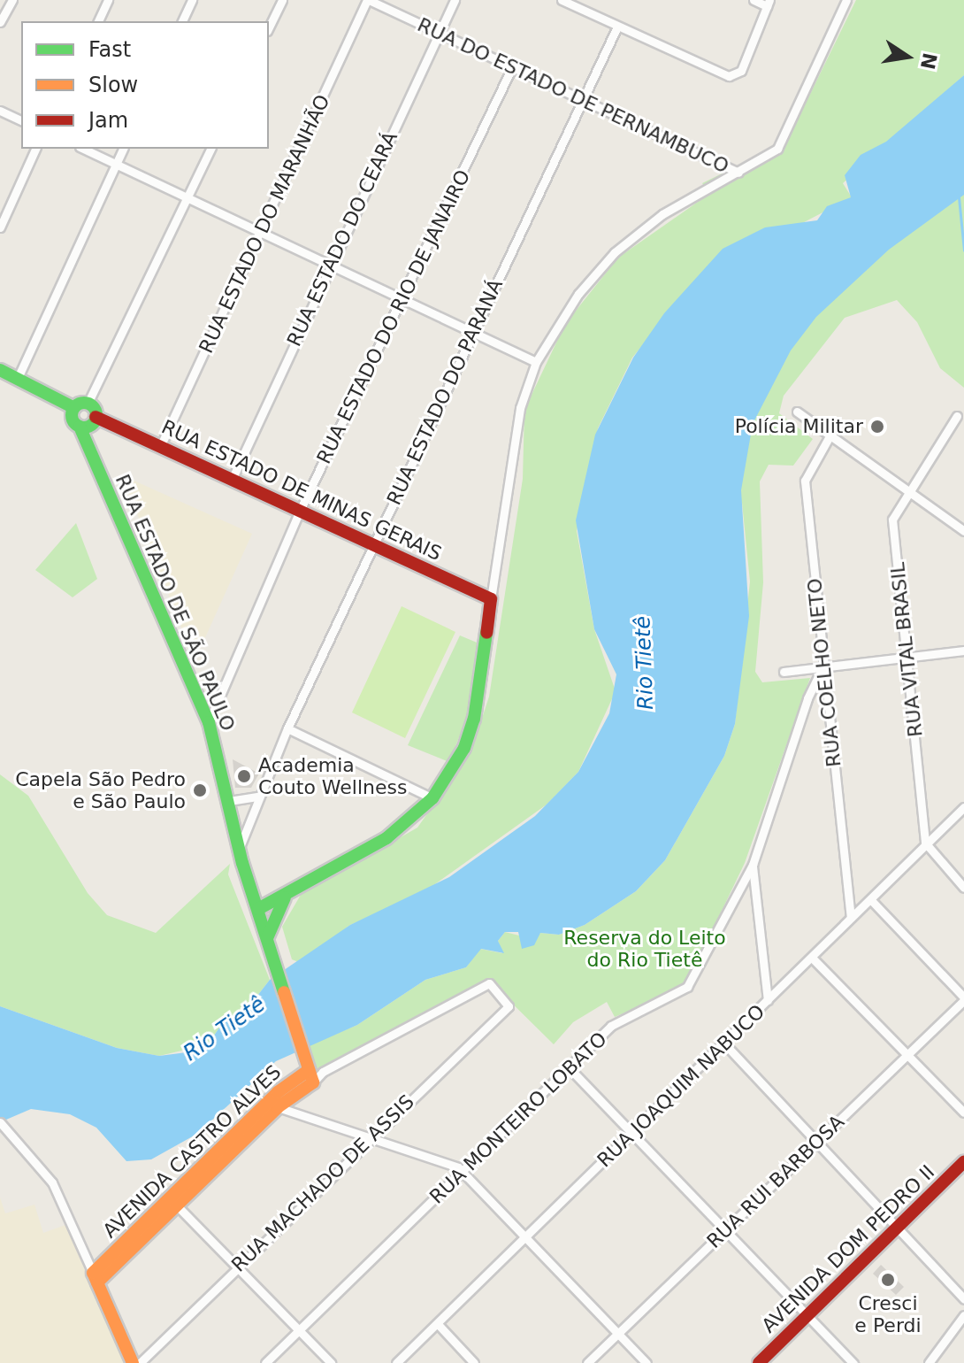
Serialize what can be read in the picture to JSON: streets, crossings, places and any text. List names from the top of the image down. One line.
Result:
{"streets":{"street":["RUA DO ESTADO DE PERNAMBUCO","RUA ESTADO DO MARANHÃO","RUA ESTADO DO CEARÁ","RUA ESTADO DO RIO DE JANAIRO","RUA ESTADO DO PARANÁ","RUA ESTADO DE MINAS GERAIS","RUA ESTADO DE SÃO PAULO","RUA VITAL BRASIL","RUA COELHO NETO","RUA JOAQUIM NABUCO","RUA MONTEIRO LOBATO","AVENIDA CASTRO ALVES","RUA RUI BARBOSA","RUA MACHADO DE ASSIS","AVENIDA DOM PEDRO II"]},"crossings":[["RUA DO ESTADO DE PERNAMBUCO","RUA ESTADO DO MARANHÃO"],["RUA DO ESTADO DE PERNAMBUCO","RUA ESTADO DO CEARÁ"],["RUA DO ESTADO DE PERNAMBUCO","RUA ESTADO DO RIO DE JANAIRO"],["RUA DO ESTADO DE PERNAMBUCO","RUA ESTADO DO PARANÁ"],["RUA ESTADO DO MARANHÃO","RUA ESTADO DE MINAS GERAIS"],["RUA ESTADO DO CEARÁ","RUA ESTADO DE MINAS GERAIS"],["RUA ESTADO DO RIO DE JANAIRO","RUA ESTADO DE MINAS GERAIS"],["RUA ESTADO DO RIO DE JANAIRO","RUA ESTADO DE SÃO PAULO"],["RUA ESTADO DO PARANÁ","RUA ESTADO DE MINAS GERAIS"],["RUA ESTADO DO PARANÁ","RUA ESTADO DE SÃO PAULO"],["RUA ESTADO DE SÃO PAULO","AVENIDA CASTRO ALVES"],["RUA VITAL BRASIL","RUA JOAQUIM NABUCO"],["RUA COELHO NETO","RUA JOAQUIM NABUCO"],["RUA COELHO NETO","RUA MONTEIRO LOBATO"],["AVENIDA CASTRO ALVES","RUA MACHADO DE ASSIS"]],"water":["Rio Tietê"],"parks":["Reserva do Leito do Rio Tietê"],"places":["Polícia Militar","Academia Couto Wellness","Capela São Pedro e São Paulo","Cresci e Perdi"],"legend":["Fast","Slow","Jam"],"north":"right"}
